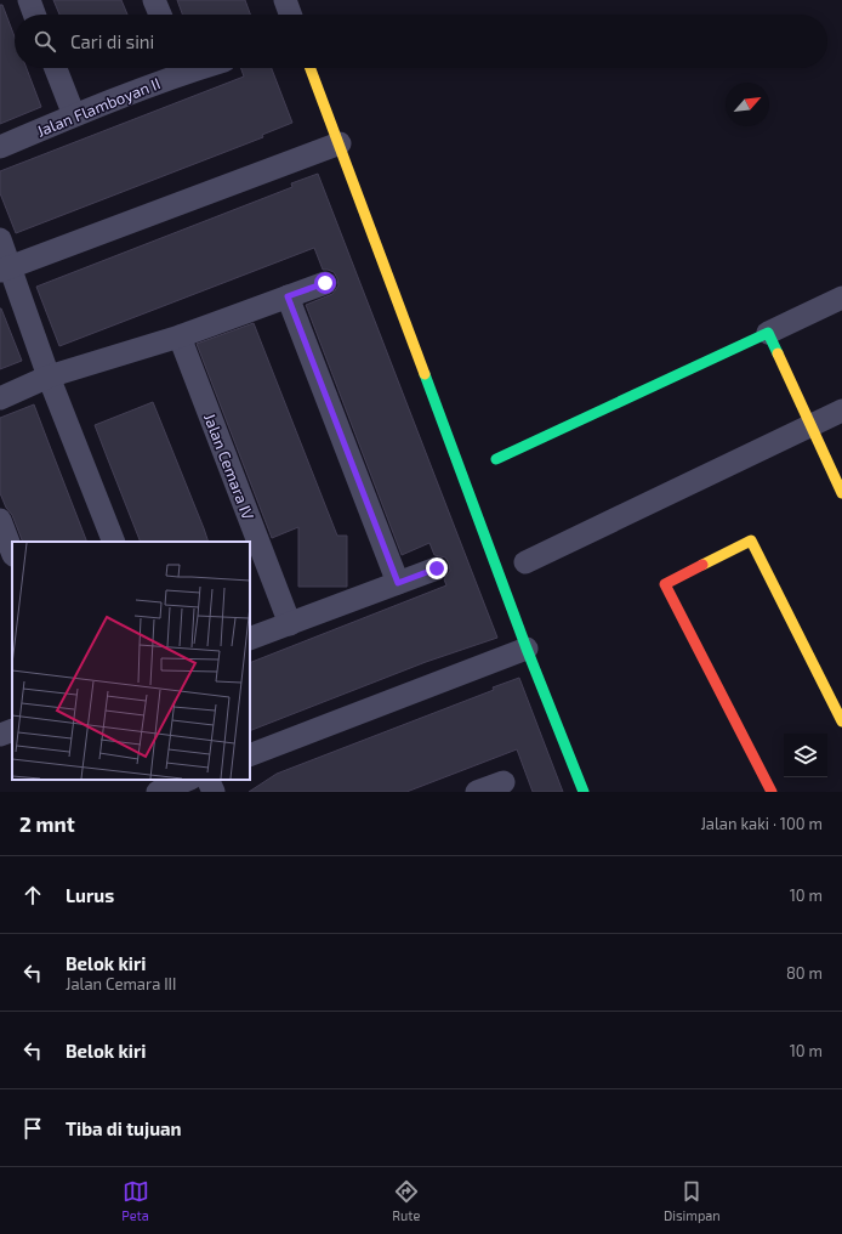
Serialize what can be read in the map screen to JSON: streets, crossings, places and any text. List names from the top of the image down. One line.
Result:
{"streets":{"street":["Jalan Flamboyan II","Jalan Cemara IV"]},"north":"top right","page":{"search":"Cari di sini","heading":["2 mnt","Jalan kaki · 100 m"],"list":[["Lurus","10 m"],["Belok kiri","Jalan Cemara III","80 m"],["Belok kiri","10 m"],"Tiba di tujuan"],"nav":["Peta","Rute","Disimpan"]}}
